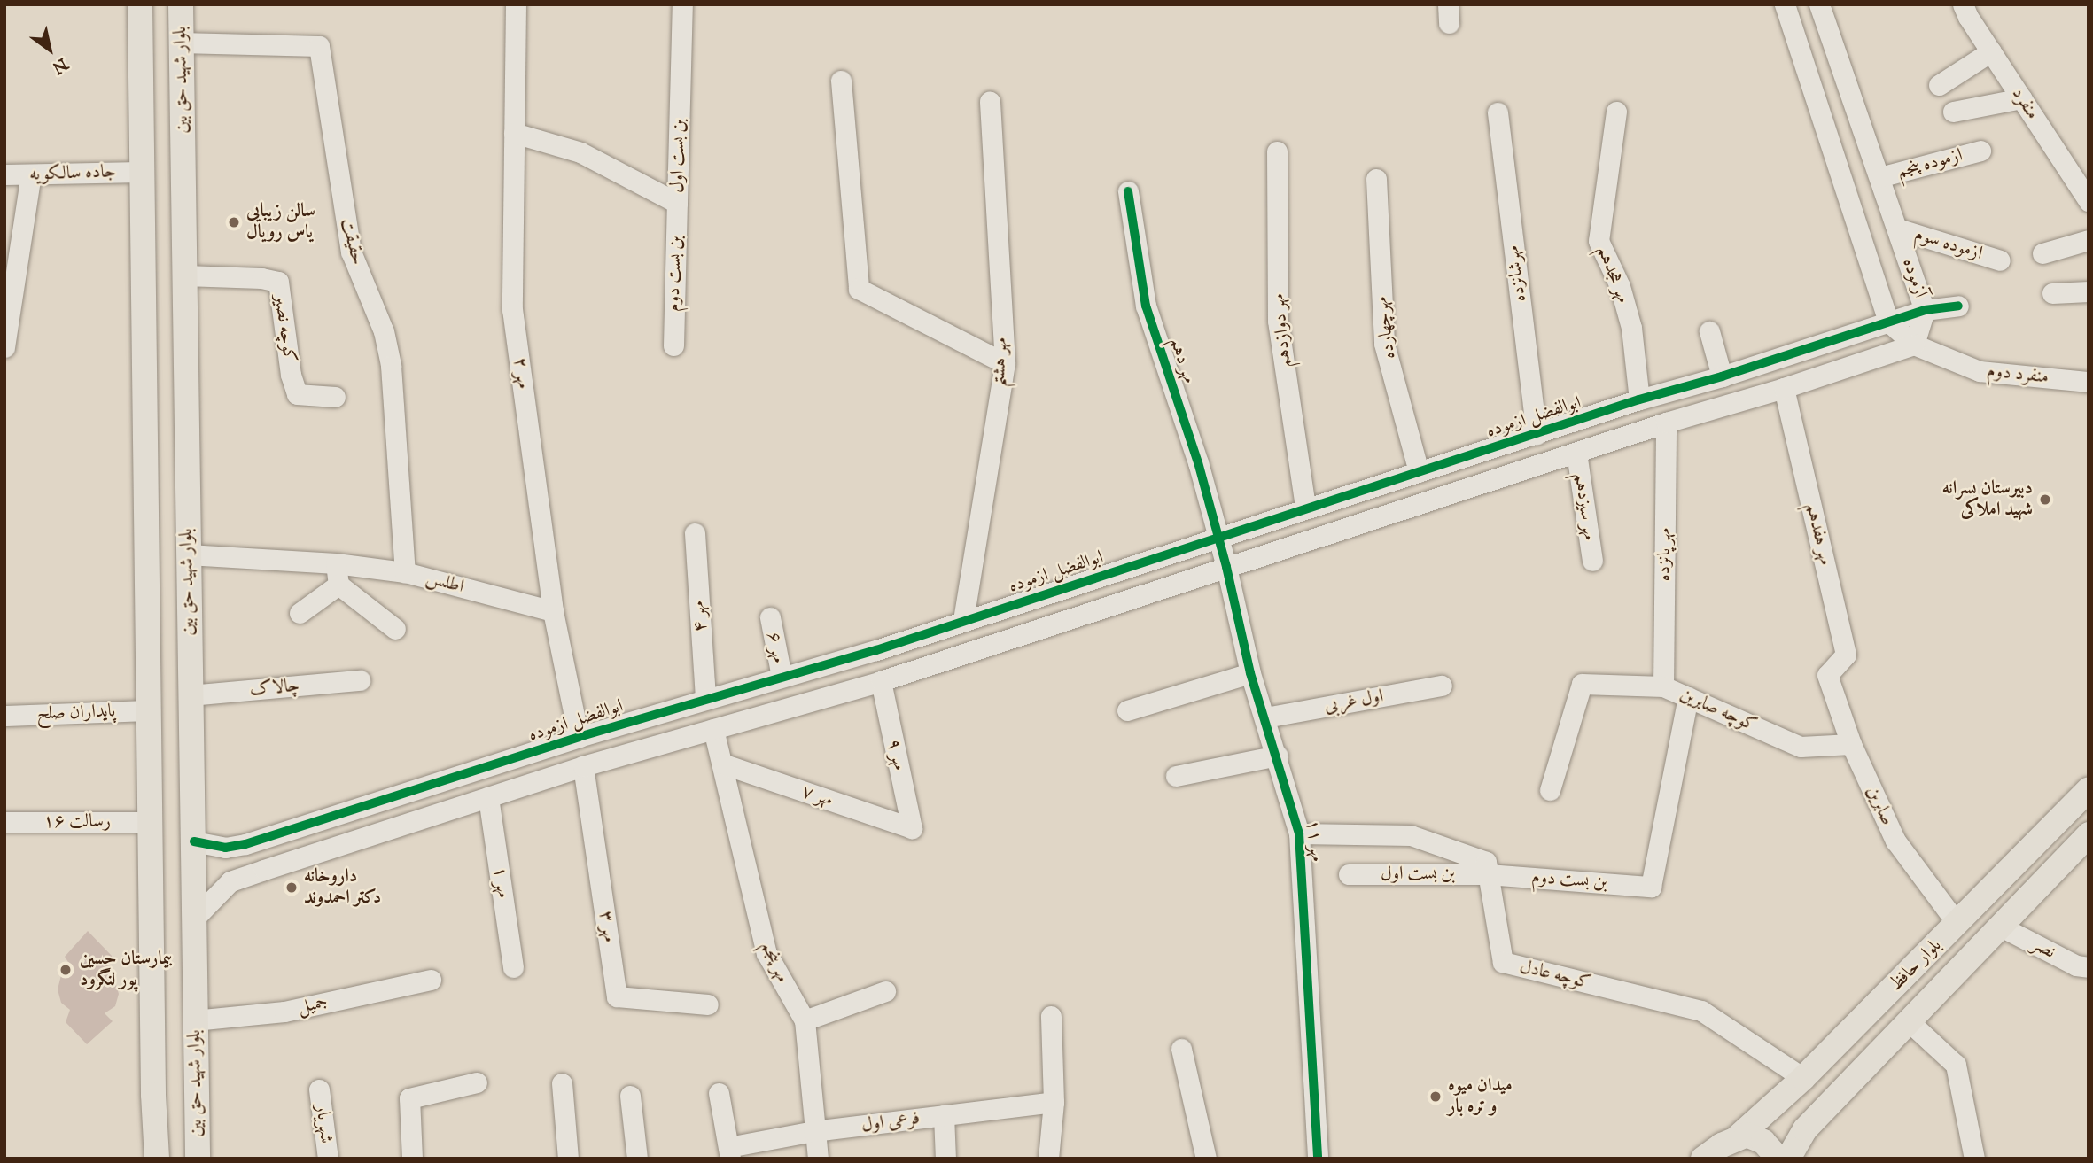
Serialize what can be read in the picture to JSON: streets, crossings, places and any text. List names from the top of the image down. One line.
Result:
{"streets":{"main road":["بلوار شهید حق بین","بلوار حافظ"],"street":["منفرد","بن بست اول","ازموده پنجم","جاده سالکویه","حقیقت","ازموده سوم","بن بست دوم","مهرشانزده","مهر هجدهم","آزموده","مهرچهارده","کوچه نصیر","مهر دوازدهم","مهر دهم","مهر هشتم","مهر ۲","منفرد دوم","ابوالفضل ازموده","مهر سیزدهم","مهر هفدهم","مهر پانزده","اطلس","مهر ۴","مهر ۶","چالاک","اول غربی","کوچه صابرین","پایداران صلح","مهر ۹","مهر ۷","صابرین","رسالت ۱۶","مهر ۱۱","مهر ۱","مهر ۳","نصر","مهر پنجم","کوچه عادل","جمیل","فرعی اول","شهریار"]},"crossings":[["بلوار شهید حق بین","حقیقت"],["بلوار شهید حق بین","کوچه نصیر"],["بلوار شهید حق بین","ابوالفضل ازموده"],["بلوار شهید حق بین","اطلس"],["بلوار شهید حق بین","چالاک"],["بلوار شهید حق بین","جمیل"],["بن بست اول","بن بست دوم"],["بن بست اول","مهر ۲"],["بن بست اول","کوچه عادل"],["ازموده پنجم","آزموده"],["حقیقت","اطلس"],["ازموده سوم","آزموده"],["بن بست دوم","کوچه صابرین"],["بن بست دوم","کوچه عادل"],["مهرشانزده","ابوالفضل ازموده"],["مهر هجدهم","ابوالفضل ازموده"],["آزموده","منفرد دوم"],["آزموده","ابوالفضل ازموده"],["مهرچهارده","ابوالفضل ازموده"],["مهر دوازدهم","ابوالفضل ازموده"],["مهر دهم","ابوالفضل ازموده"],["مهر دهم","مهر ۱۱"],["مهر هشتم","ابوالفضل ازموده"],["مهر ۲","ابوالفضل ازموده"],["مهر ۲","اطلس"],["ابوالفضل ازموده","مهر ۴"],["ابوالفضل ازموده","مهر ۶"],["ابوالفضل ازموده","مهر ۱۱"],["مهر هفدهم","صابرین"],["مهر پانزده","کوچه صابرین"],["اول غربی","مهر ۱۱"],["کوچه صابرین","صابرین"],["مهر ۹","مهر ۷"],["مهر ۷","مهر پنجم"],["صابرین","بلوار حافظ"],["نصر","بلوار حافظ"],["مهر پنجم","فرعی اول"],["بلوار حافظ","کوچه عادل"]],"places":["سالن زیبایی یاس رویال","دبیرستان پسرانه شهید املاکی","داروخانه دکتر احمدوند","بیمارستان حسین پور لنگرود","میدان میوه و تره بار"],"north":"bottom right"}
